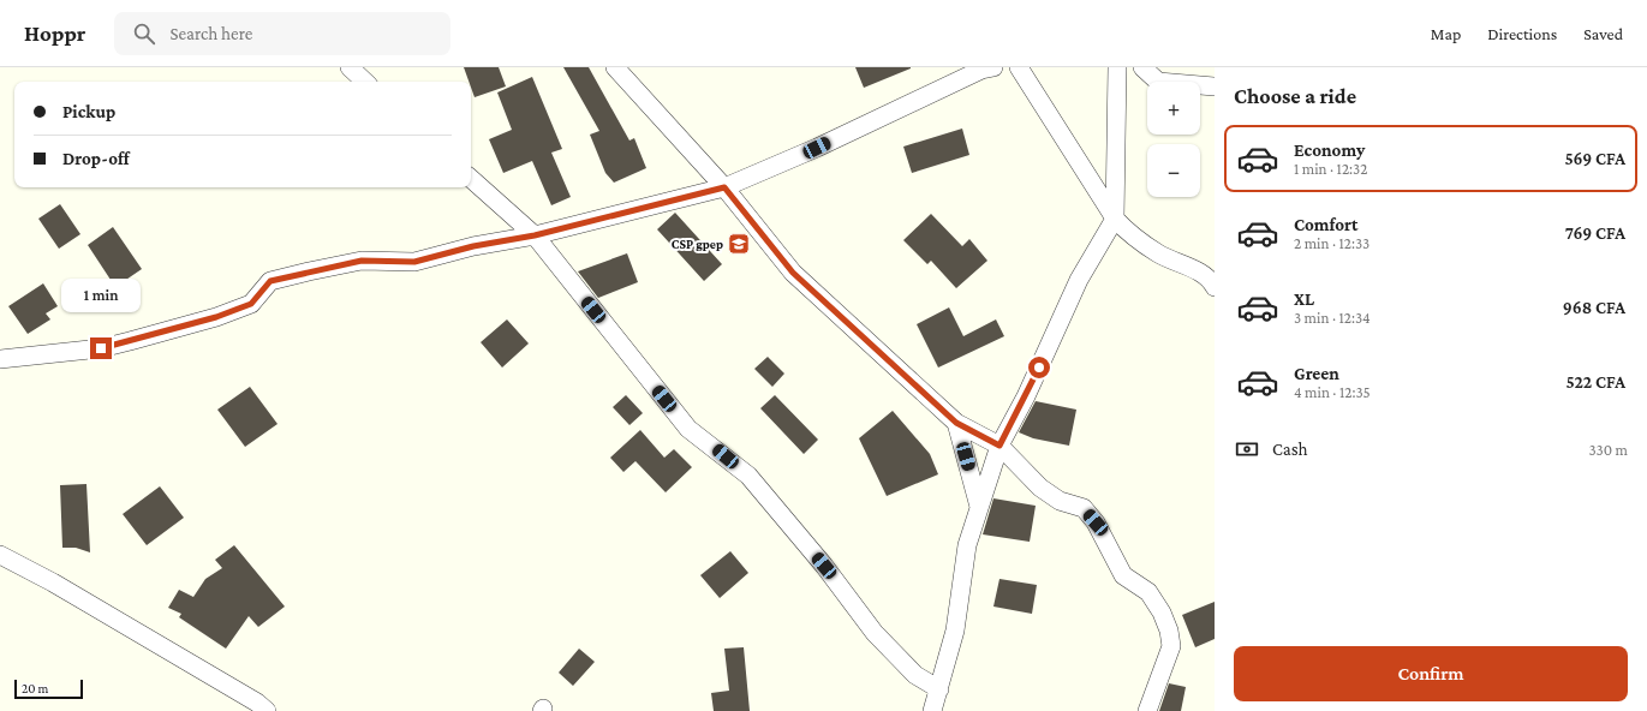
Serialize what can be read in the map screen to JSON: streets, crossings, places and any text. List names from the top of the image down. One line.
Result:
{"places":{"school or university":["CSP gpep"]},"scale_bar":"20 m","page":{"header":"Hoppr","search":"Search here","nav":["Map","Directions","Saved"],"heading":"Choose a ride","map_buttons":["+","−"],"banner":["Pickup","Drop-off"],"list":[{"name":"Economy","note":"1 min · 12:32","value":"569 CFA"},{"name":"Comfort","note":"2 min · 12:33","value":"769 CFA"},{"name":"XL","note":"3 min · 12:34","value":"968 CFA"},{"name":"Green","note":"4 min · 12:35","value":"522 CFA"}],"bubble":"1 min","pay":["Cash","330 m"],"buttons":"Confirm","scale":"20 m"}}
